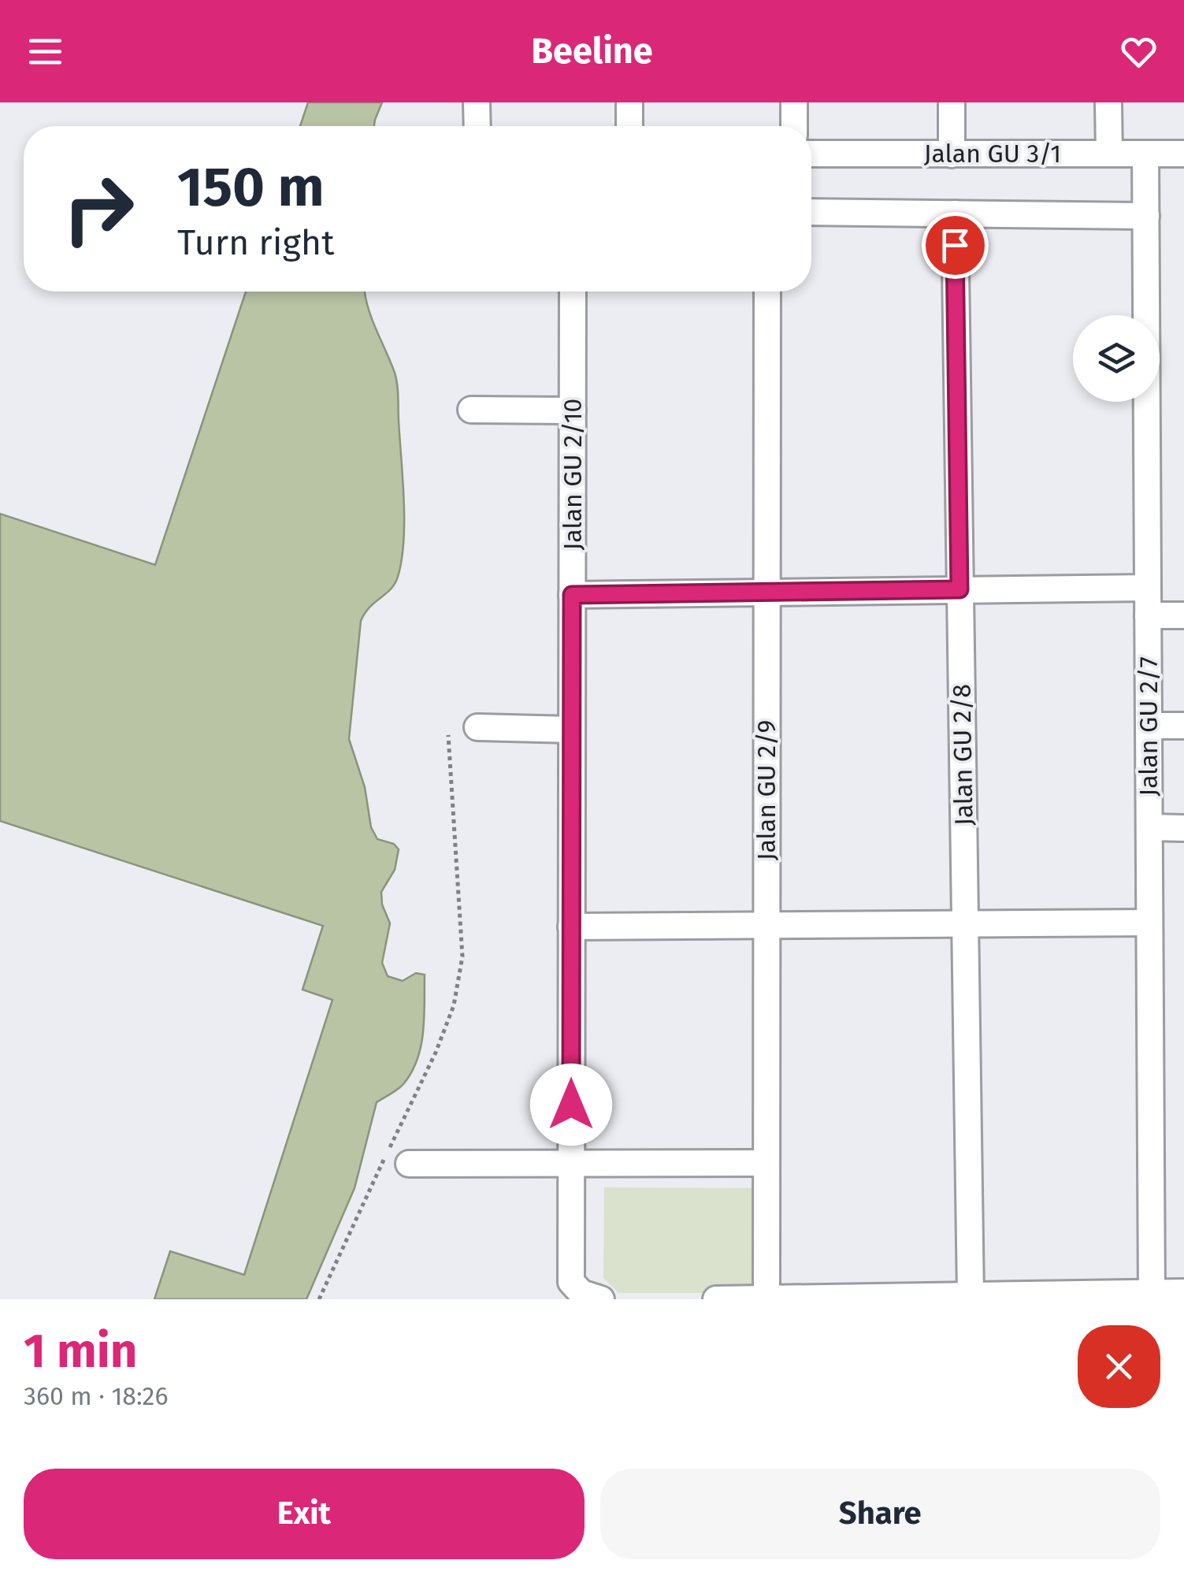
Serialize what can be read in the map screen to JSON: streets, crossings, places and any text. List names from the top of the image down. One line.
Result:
{"streets":{"street":["Jalan GU 3/1","Jalan GU 2/10","Jalan GU 2/7","Jalan GU 2/8","Jalan GU 2/9"]},"crossings":[["Jalan GU 3/1","Jalan GU 2/7"]],"page":{"header":"Beeline","turn":["150 m","Turn right"],"heading":["1 min","360 m · 18:26"],"buttons":["Exit","Share"]}}
